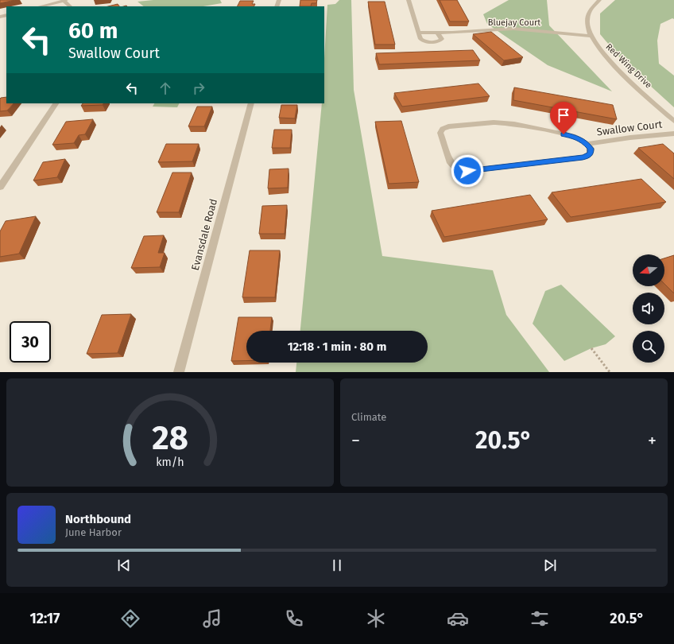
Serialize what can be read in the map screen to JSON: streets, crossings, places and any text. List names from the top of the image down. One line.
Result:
{"streets":{"street":["Bluejay Court","Red Wing Drive","Swallow Court","Evansdale Road"]},"crossings":[["Bluejay Court","Red Wing Drive"]],"north":"left","page":{"turn":["60 m","Swallow Court"],"limit":"30","trip":"12:18 · 1 min · 80 m","tile":"Climate","heat":["−","20.5°","+"],"song":["Northbound","June Harbor"],"tabs":["12:17","20.5°"],"gauge":["28","km/h"]}}
